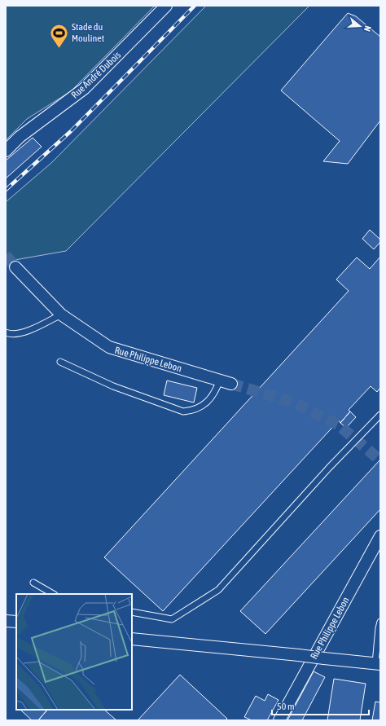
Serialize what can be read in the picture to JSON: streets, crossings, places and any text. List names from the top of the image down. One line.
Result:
{"streets":{"street":["Rue André Dubois","Rue Philippe Lebon"]},"places":{"sports":["Stade du Moulinet"]},"scale_bar":"50 m","north":"right"}
